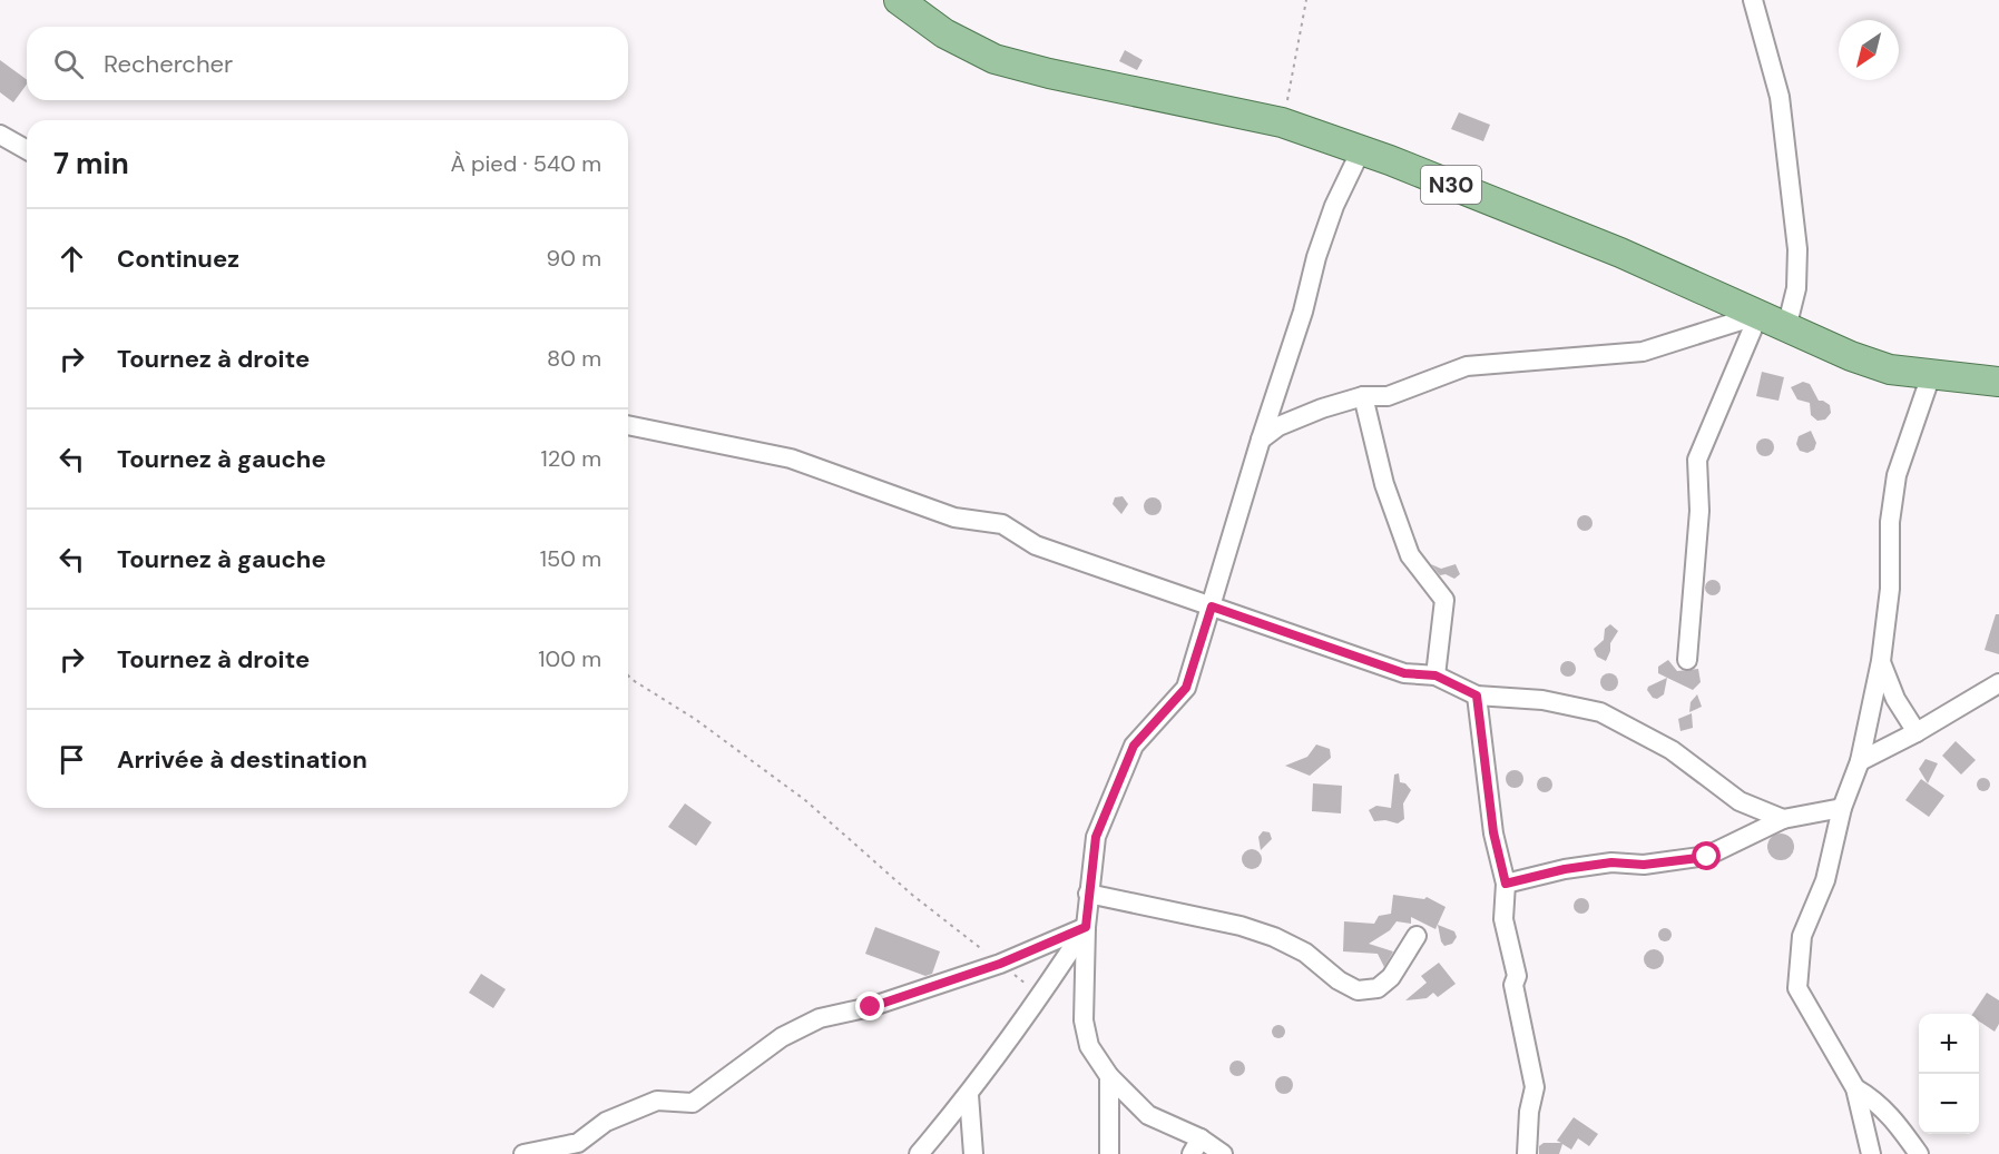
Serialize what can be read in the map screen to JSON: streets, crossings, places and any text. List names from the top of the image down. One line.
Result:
{"streets":{"main road":["N30"]},"north":"bottom left","page":{"search":"Rechercher","heading":["7 min","À pied · 540 m"],"list":[["Continuez","90 m"],["Tournez à droite","80 m"],["Tournez à gauche","120 m"],["Tournez à gauche","150 m"],["Tournez à droite","100 m"],"Arrivée à destination"],"map_buttons":["+","−"]}}
